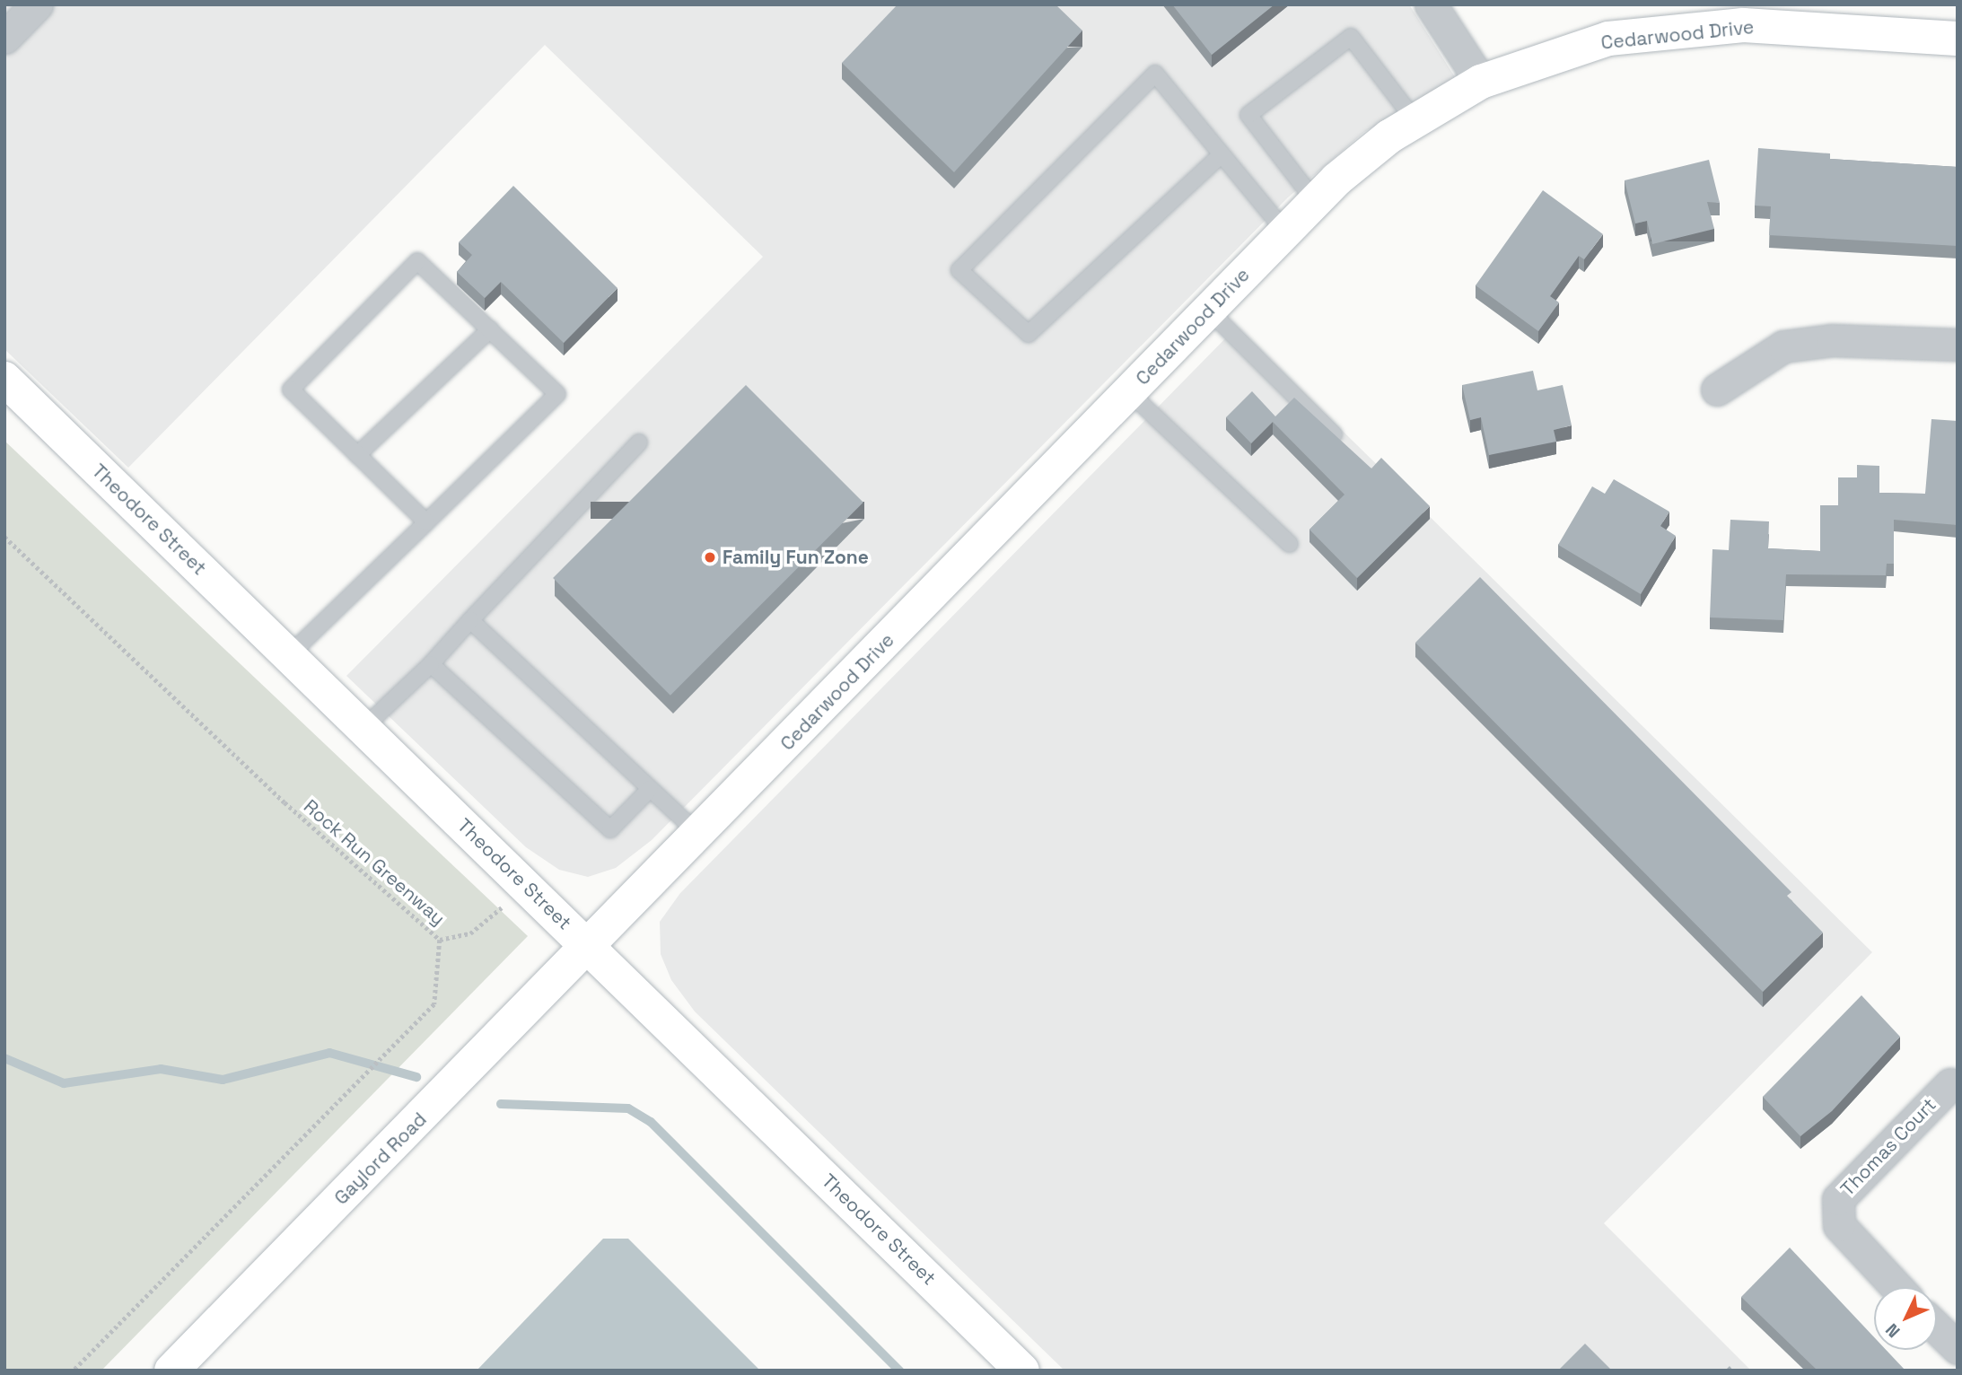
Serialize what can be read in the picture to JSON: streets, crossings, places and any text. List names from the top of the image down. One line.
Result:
{"streets":{"street":["Cedarwood Drive","Theodore Street","Thomas Court","Gaylord Road"],"path":["Rock Run Greenway"]},"crossings":[["Cedarwood Drive","Theodore Street"],["Cedarwood Drive","Gaylord Road"],["Theodore Street","Gaylord Road"]],"places":["Family Fun Zone"],"north":"bottom left"}
